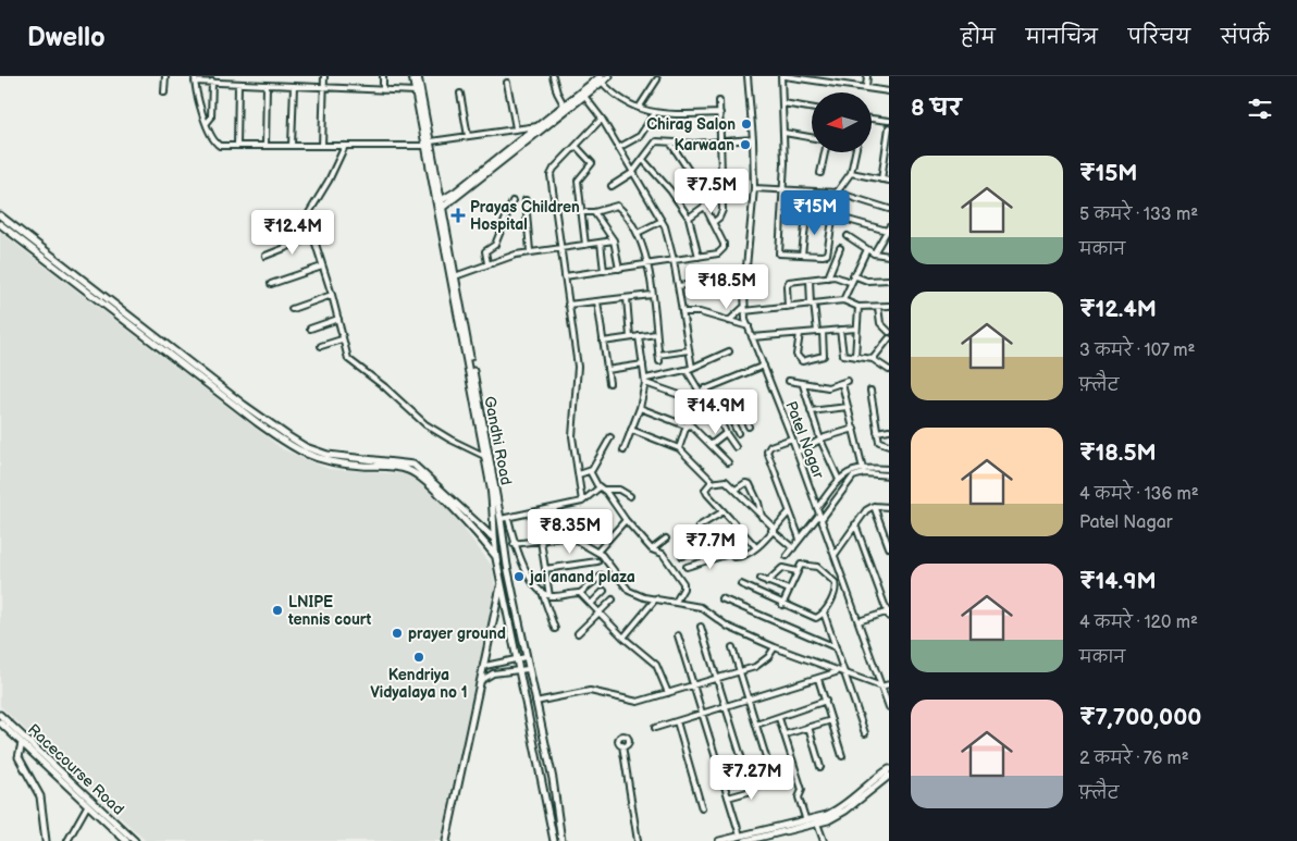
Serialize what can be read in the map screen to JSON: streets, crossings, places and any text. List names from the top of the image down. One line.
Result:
{"streets":{"main road":["Gandhi Road","Racecourse Road"],"street":["Patel Nagar"]},"places":{"other":["Chirag Salon","Karwaan","jai anand plaza","LNIPE tennis court","prayer ground","Kendriya Vidyalaya no 1"],"health":["Prayas Children Hospital"]},"north":"left","page":{"header":"Dwello","nav":["होम","मानचित्र","परिचय","संपर्क"],"heading":"8 घर","list":[{"name":"₹15M","note":"5 कमरे · 133 m² · मकान"},{"name":"₹12.4M","note":"3 कमरे · 107 m² · फ़्लैट"},{"name":"₹18.5M","note":"4 कमरे · 136 m² · Patel Nagar"},{"name":"₹14.9M","note":"4 कमरे · 120 m² · मकान"},{"name":"₹7,700,000","note":"2 कमरे · 76 m² · फ़्लैट"}],"price":["₹7.5M","₹15M","₹12.4M","₹18.5M","₹14.9M","₹8.35M","₹7.7M","₹7.27M"]}}
